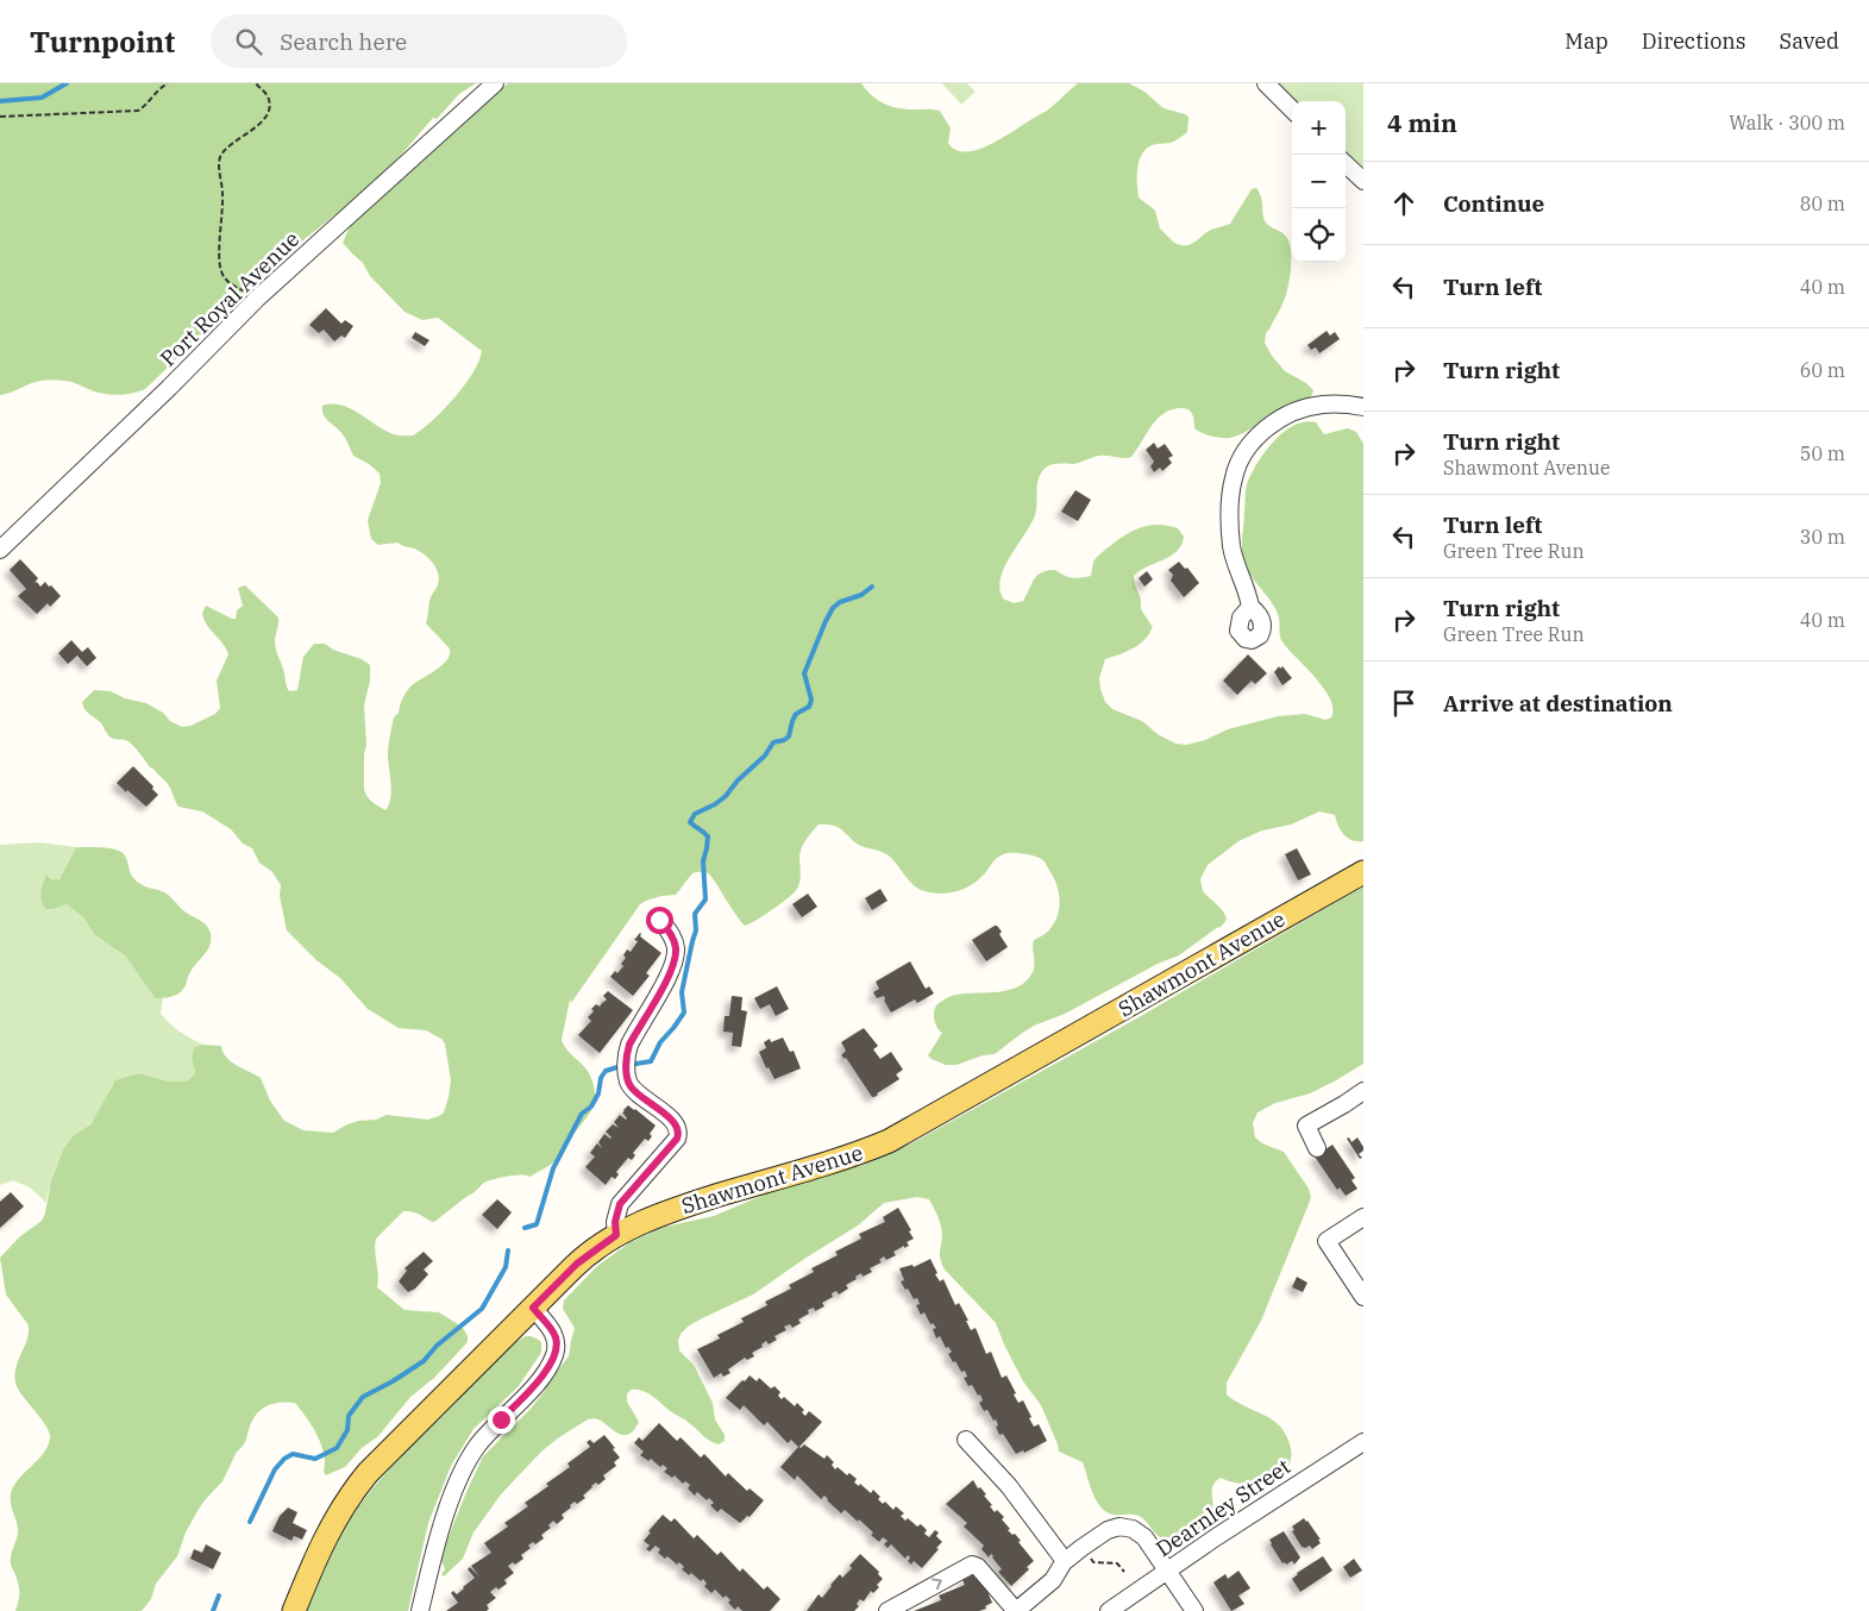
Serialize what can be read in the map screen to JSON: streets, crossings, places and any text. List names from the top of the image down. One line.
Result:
{"streets":{"main road":["Shawmont Avenue"],"street":["Port Royal Avenue","Dearnley Street"]},"page":{"header":"Turnpoint","search":"Search here","nav":["Map","Directions","Saved"],"heading":["4 min","Walk · 300 m"],"map_buttons":["+","−"],"list":[["Continue","80 m"],["Turn left","40 m"],["Turn right","60 m"],["Turn right","Shawmont Avenue","50 m"],["Turn left","Green Tree Run","30 m"],["Turn right","Green Tree Run","40 m"],"Arrive at destination"]}}
